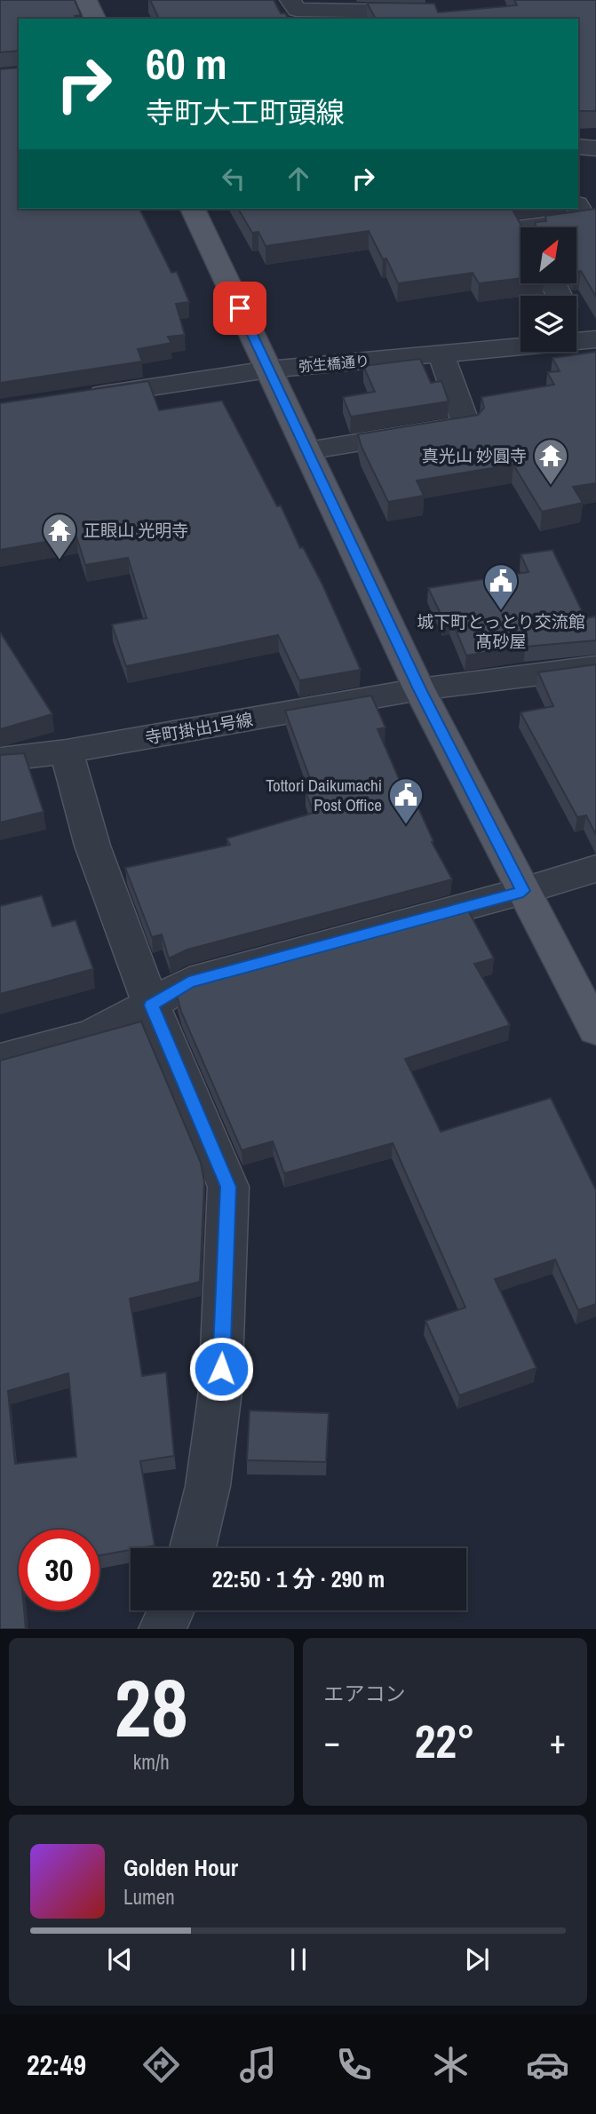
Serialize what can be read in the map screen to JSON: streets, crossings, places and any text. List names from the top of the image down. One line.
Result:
{"streets":{"street":["弥生橋通り","寺町掛出1号線"]},"places":{"temple":["真光山 妙圓寺","正眼山 光明寺"],"public building":["城下町とっとり交流館 髙砂屋","Tottori Daikumachi Post Office"]},"north":"top right","page":{"turn":["60 m","寺町大工町頭線"],"limit":"30","trip":"22:50 · 1 分 · 290 m","tile":[["28","km/h"],"エアコン"],"heat":["−","22°","+"],"song":["Golden Hour","Lumen"],"tabs":"22:49"}}
